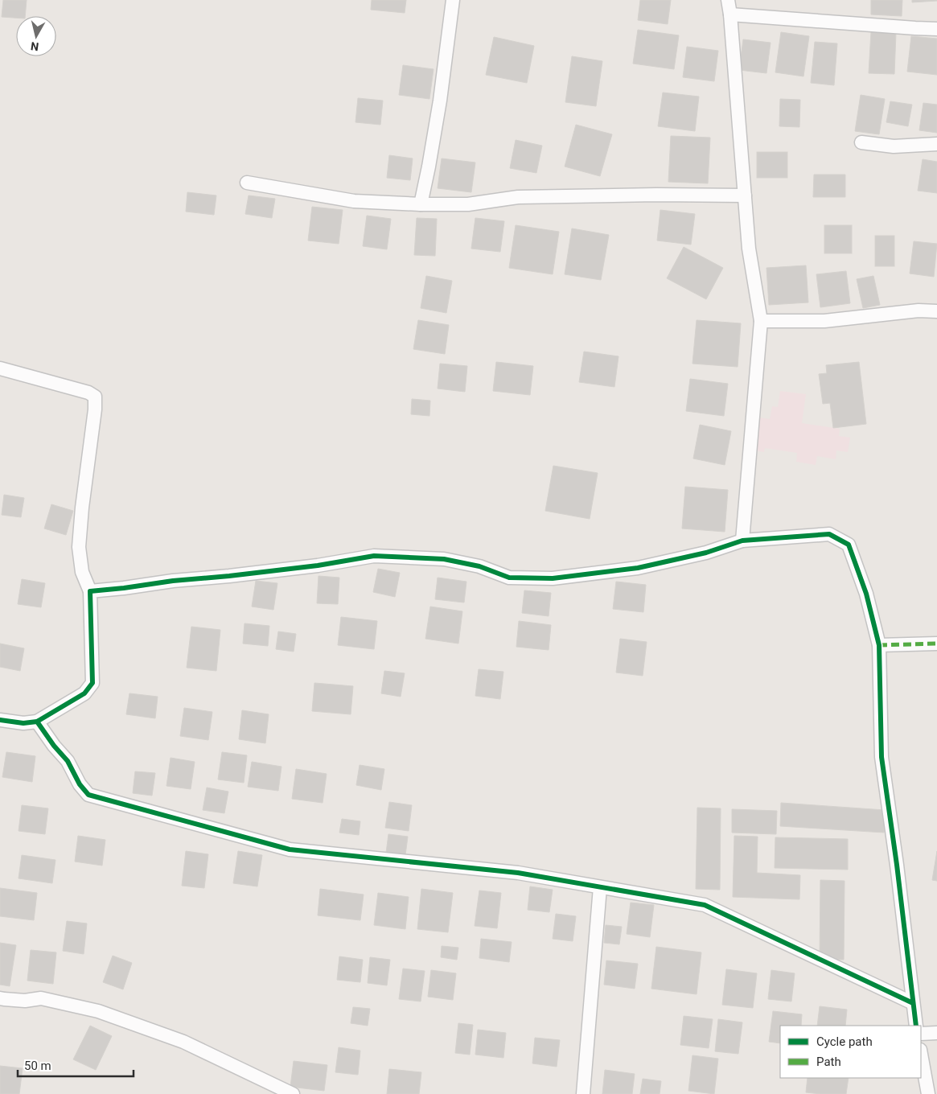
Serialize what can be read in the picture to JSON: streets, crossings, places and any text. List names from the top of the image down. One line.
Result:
{"legend":["Cycle path","Path"],"scale_bar":"50 m","north":"bottom"}
